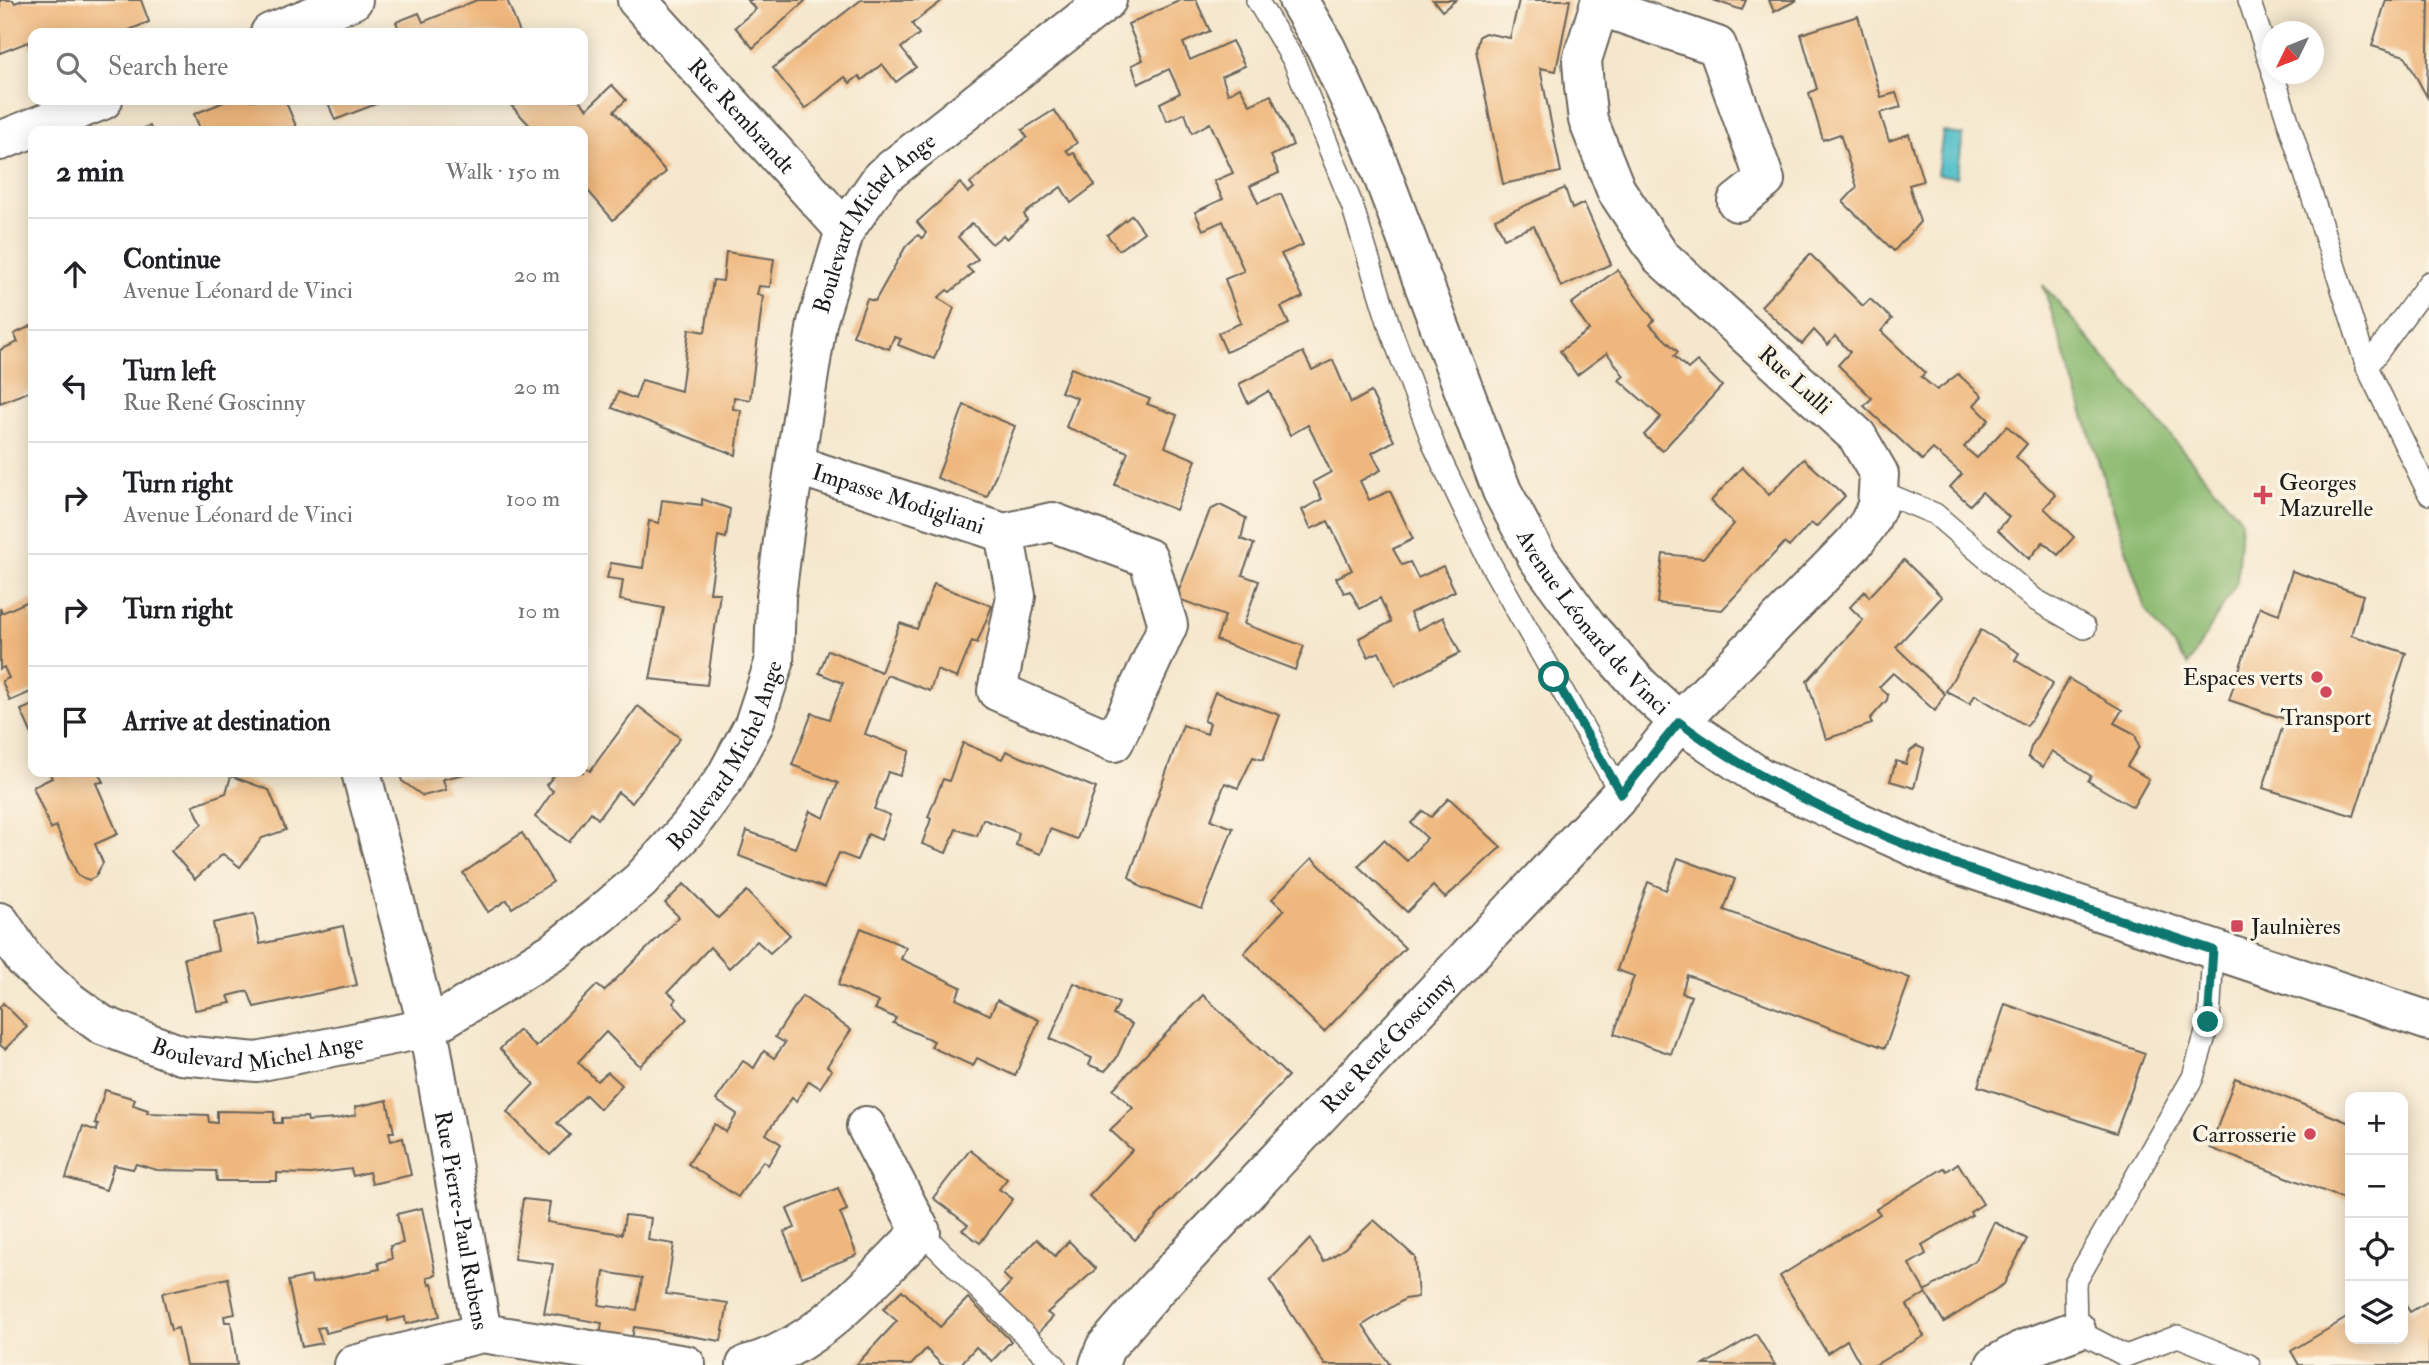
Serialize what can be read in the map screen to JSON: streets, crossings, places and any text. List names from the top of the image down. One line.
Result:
{"streets":{"street":["Rue Rembrandt","Boulevard Michel Ange","Rue Lulli","Impasse Modigliani","Avenue Léonard de Vinci","Rue René Goscinny","Rue Pierre-Paul Rubens"]},"crossings":[["Rue Rembrandt","Boulevard Michel Ange"],["Boulevard Michel Ange","Impasse Modigliani"],["Boulevard Michel Ange","Rue Pierre-Paul Rubens"],["Avenue Léonard de Vinci","Rue René Goscinny"]],"places":{"health":["Georges Mazurelle"],"other":["Espaces verts","Transport","Carrosserie"],"transit":["Jaulnières"]},"north":"bottom left","page":{"search":"Search here","heading":["2 min","Walk · 150 m"],"list":[["Continue","Avenue Léonard de Vinci","20 m"],["Turn left","Rue René Goscinny","20 m"],["Turn right","Avenue Léonard de Vinci","100 m"],["Turn right","10 m"],"Arrive at destination"],"map_buttons":["+","−"]}}
